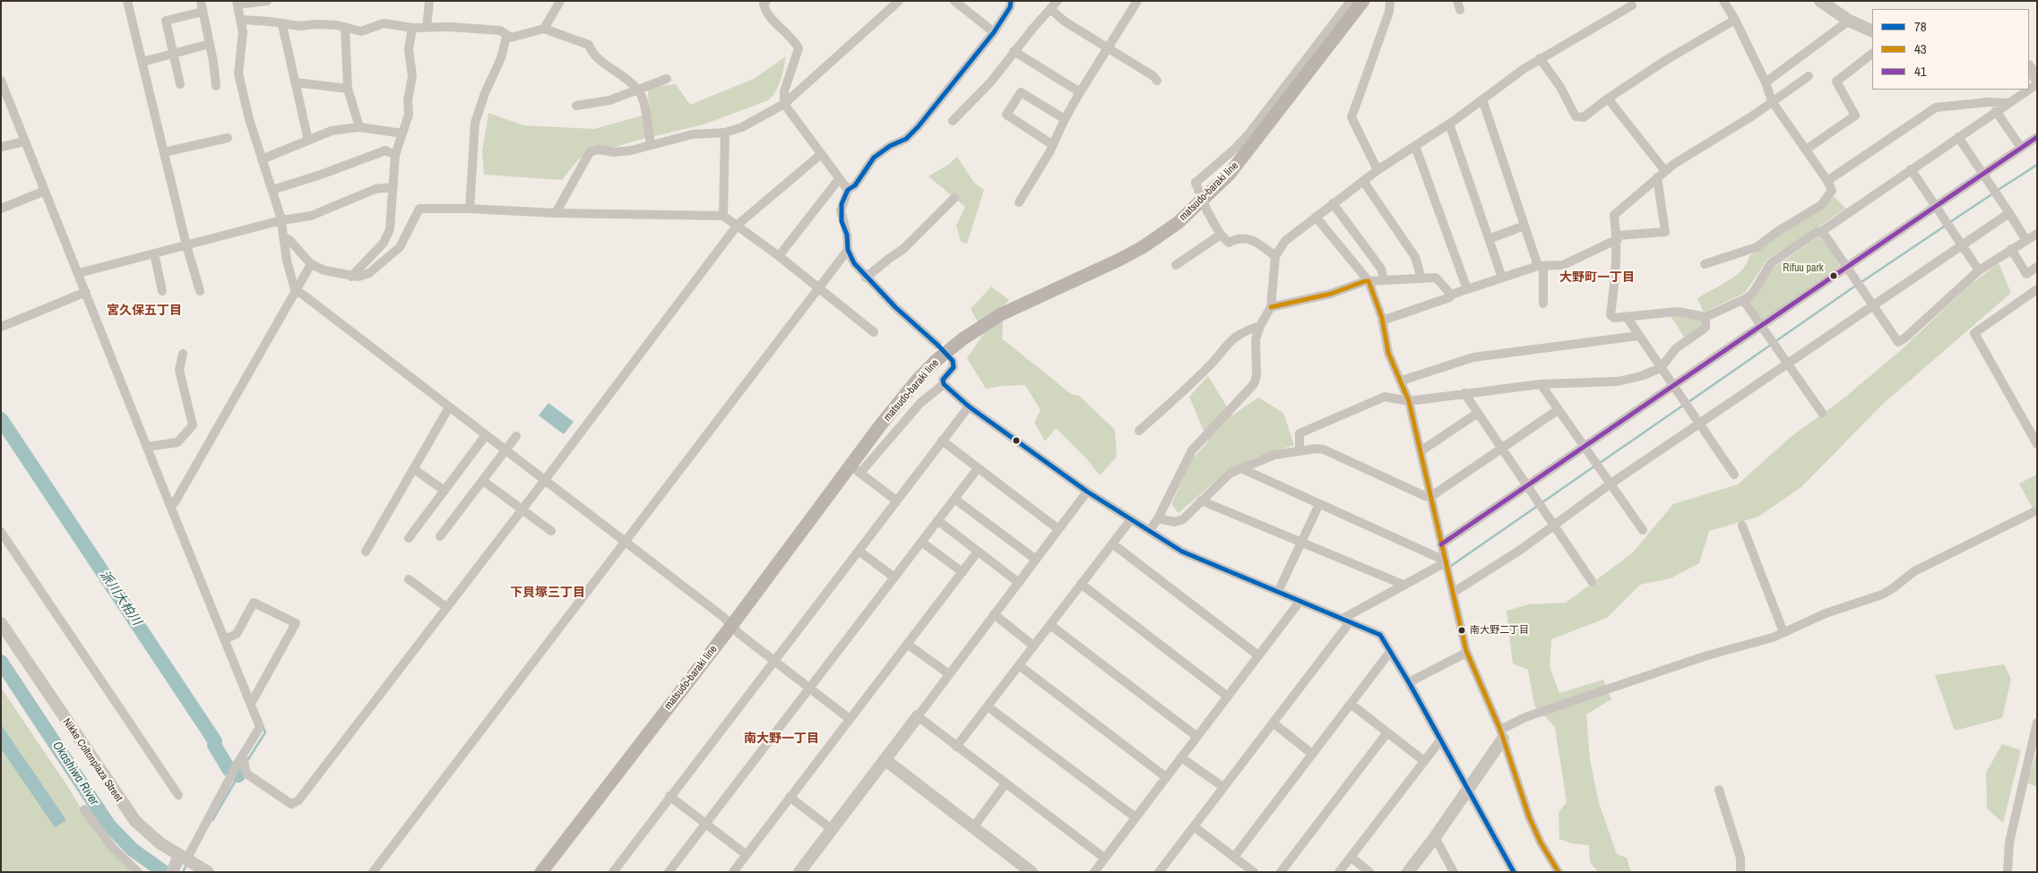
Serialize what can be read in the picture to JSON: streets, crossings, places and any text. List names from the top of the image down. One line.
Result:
{"streets":{"main road":["matsudo-baraki line"],"street":["Nikke Coltonplaza Street"]},"districts":["大野町一丁目","宮久保五丁目","下貝塚三丁目","南大野一丁目"],"water":["派川大柏川","Okashiwa River"],"parks":["Rifuu park"],"places":["南大野二丁目"],"lines":["transit line 78","transit line 41","transit line 43"],"legend":["78","43","41"]}
